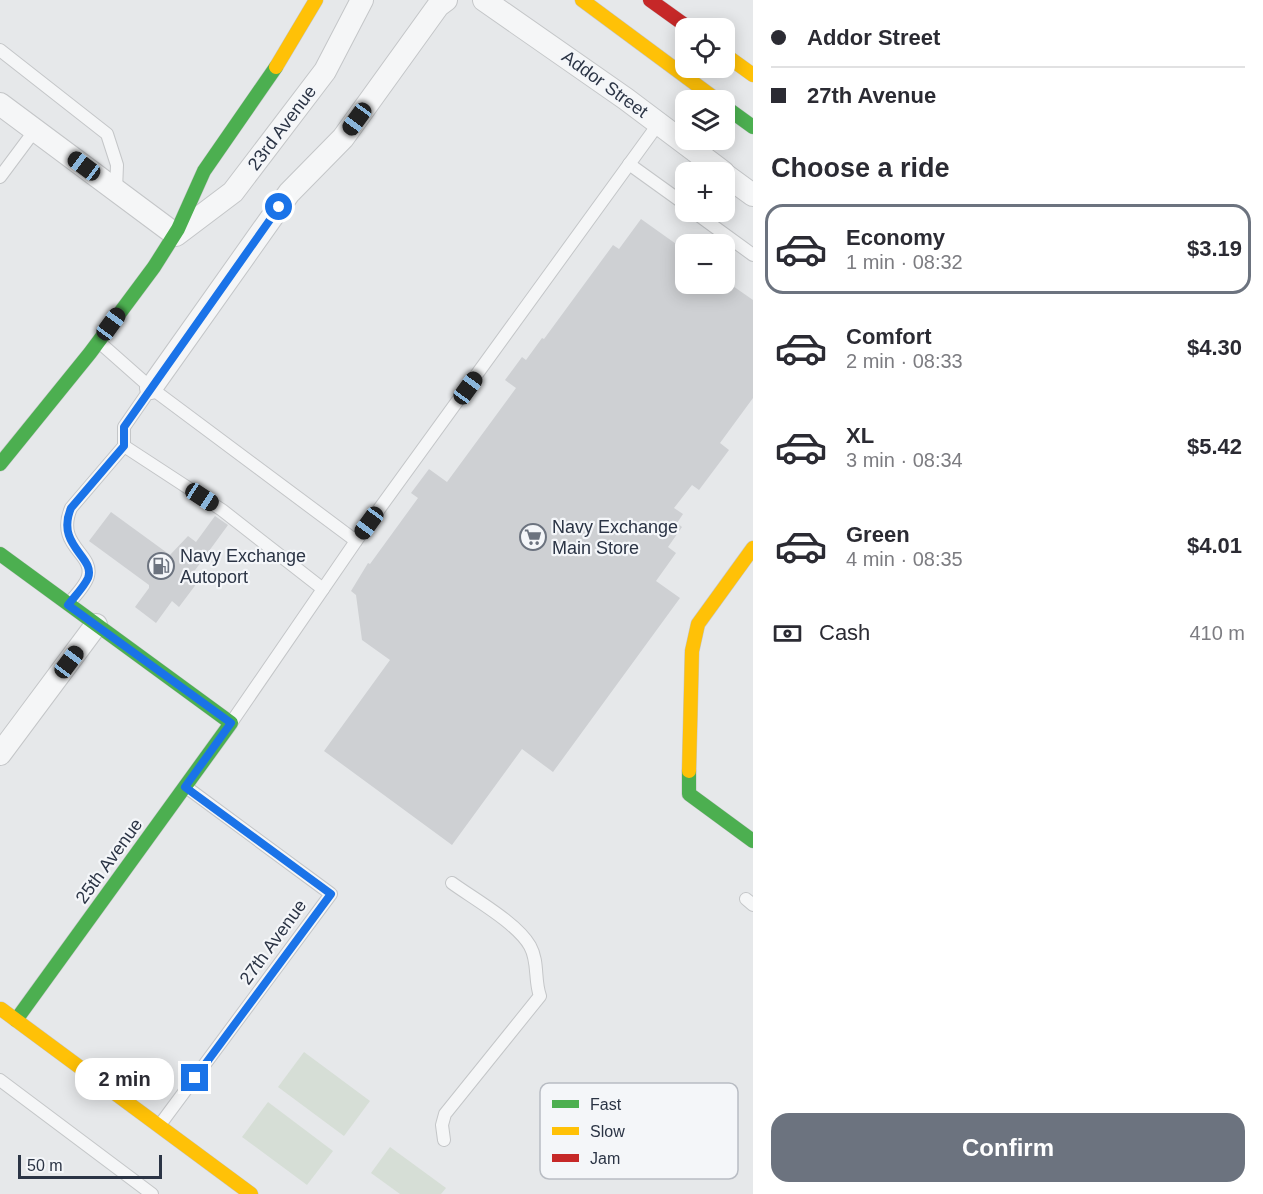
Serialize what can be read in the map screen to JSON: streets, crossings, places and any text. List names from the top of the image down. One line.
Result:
{"streets":{"street":["Addor Street","23rd Avenue","25th Avenue"],"lane":["27th Avenue"]},"crossings":[["25th Avenue","27th Avenue"]],"places":{"supermarket":["Navy Exchange Main Store"],"fuel station":["Navy Exchange Autoport"]},"legend":["Fast","Slow","Jam"],"scale_bar":"50 m","page":{"banner":["Addor Street","27th Avenue"],"map_buttons":["+","−"],"heading":"Choose a ride","list":[{"name":"Economy","note":"1 min · 08:32","value":"$3.19"},{"name":"Comfort","note":"2 min · 08:33","value":"$4.30"},{"name":"XL","note":"3 min · 08:34","value":"$5.42"},{"name":"Green","note":"4 min · 08:35","value":"$4.01"}],"pay":["Cash","410 m"],"bubble":"2 min","buttons":"Confirm","scale":"50 m"}}
